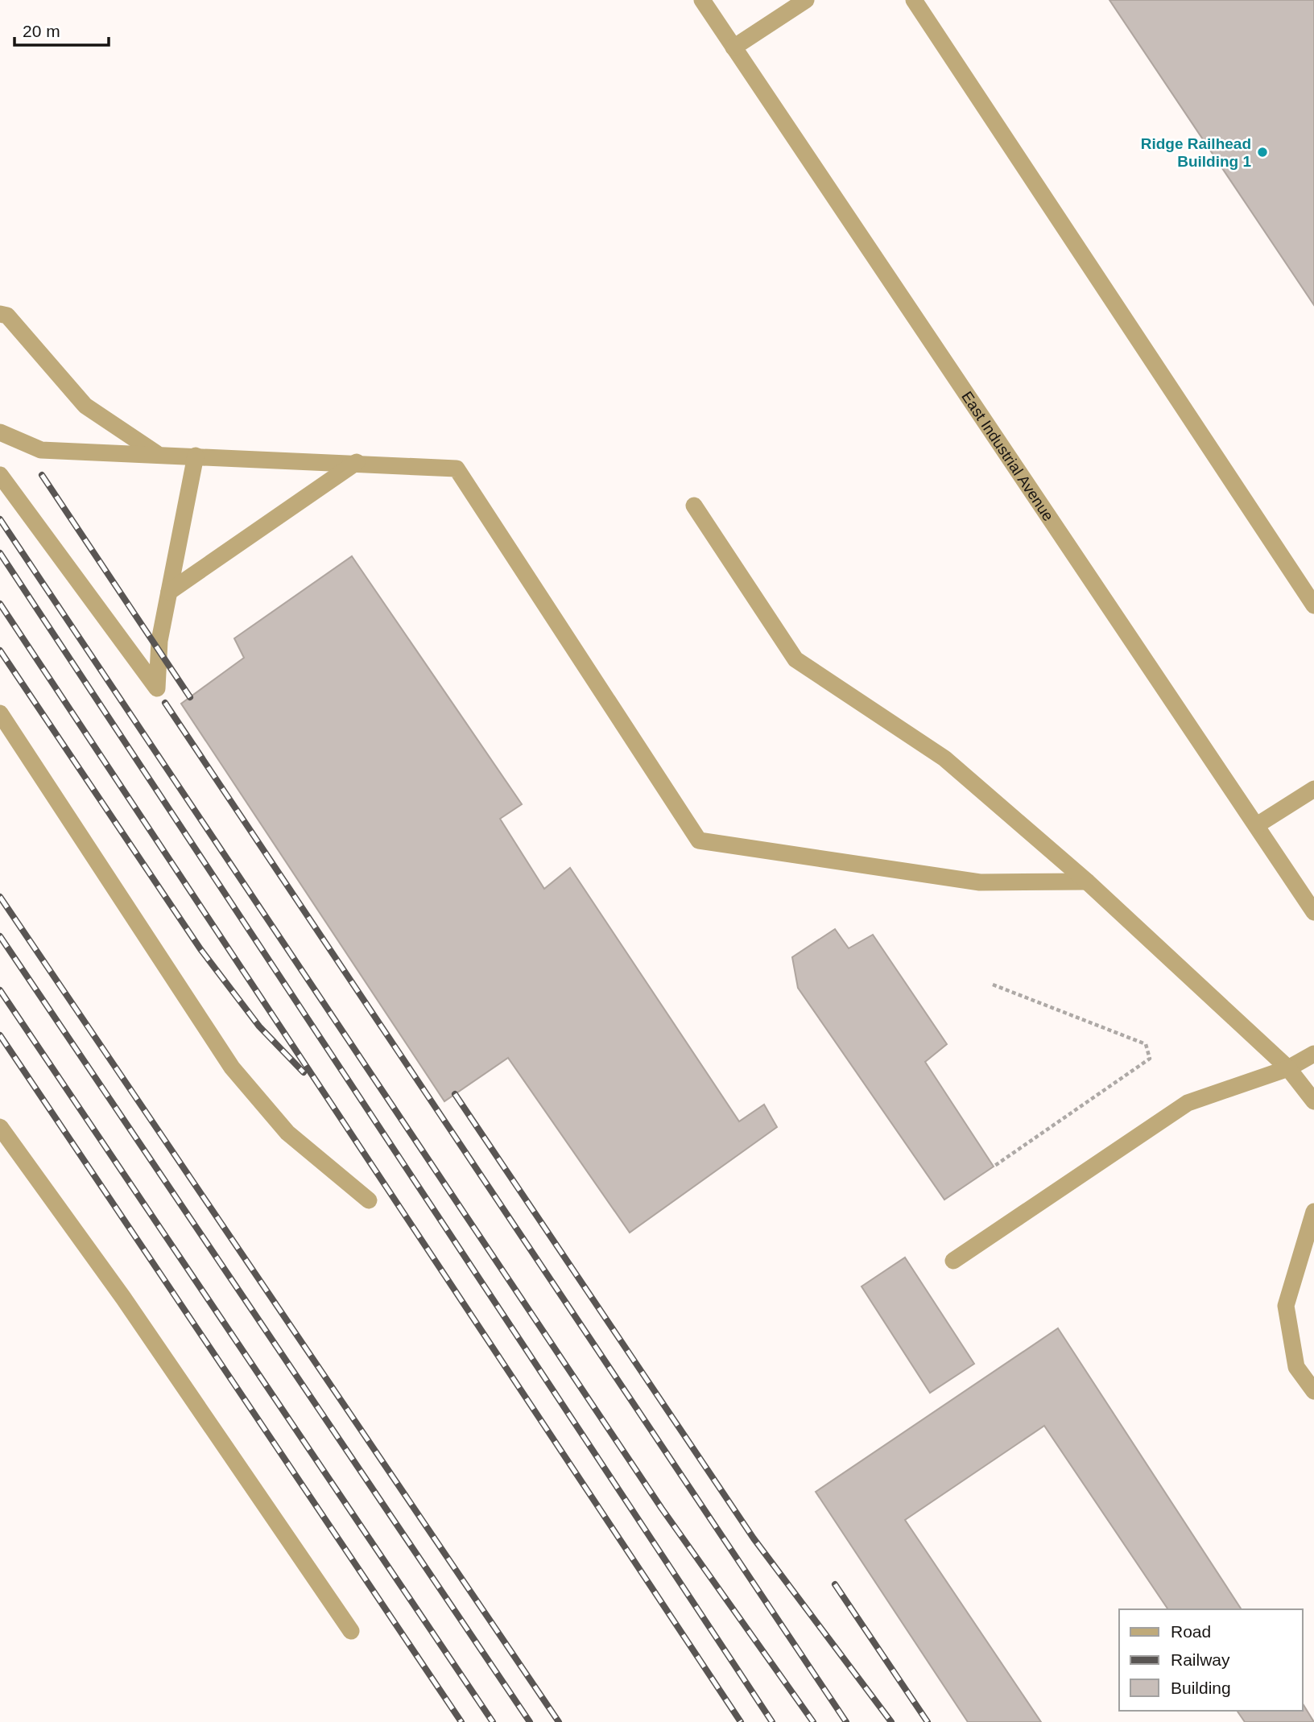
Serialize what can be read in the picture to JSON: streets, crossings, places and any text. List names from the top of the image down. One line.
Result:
{"streets":{"street":["East Industrial Avenue"]},"places":["Ridge Railhead Building 1"],"legend":["Road","Railway","Building"],"scale_bar":"20 m"}
